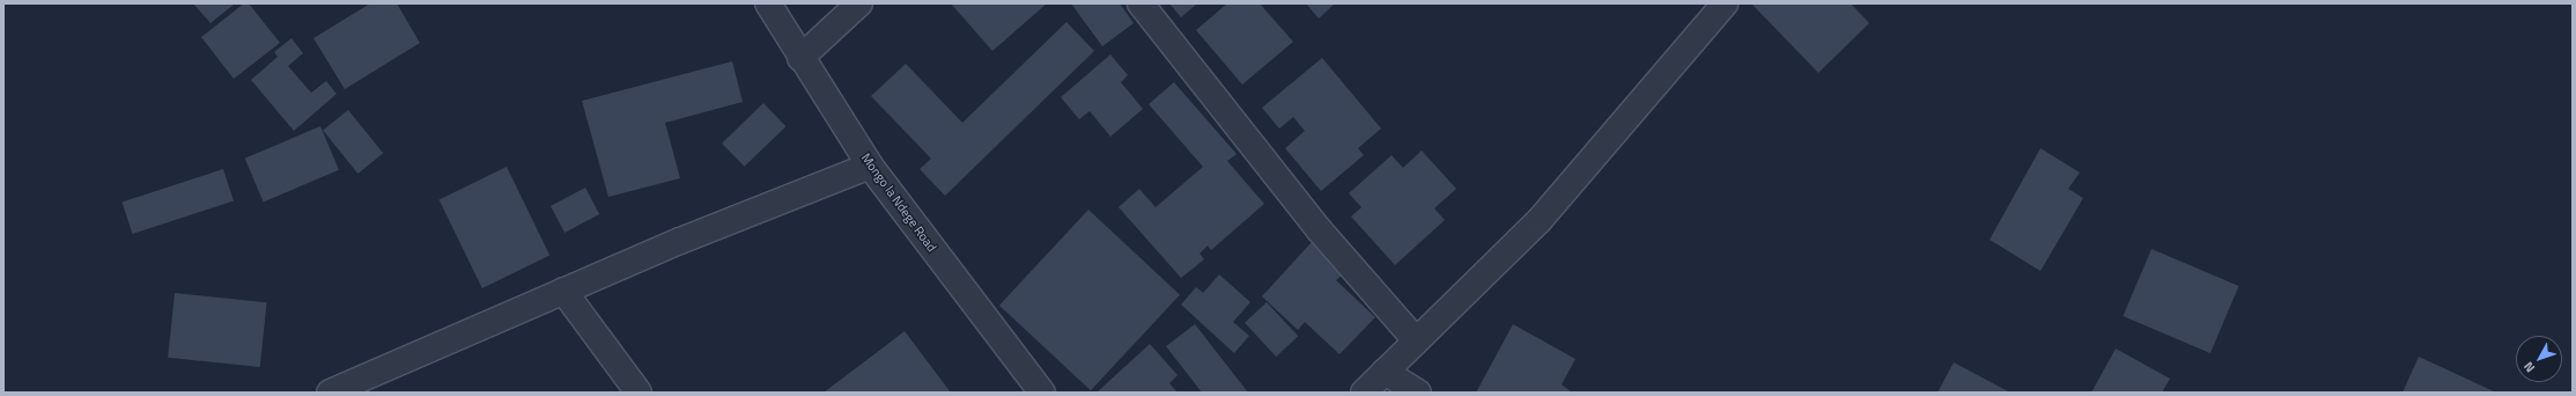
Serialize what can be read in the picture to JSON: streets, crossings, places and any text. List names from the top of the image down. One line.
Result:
{"streets":{"street":["Mongo la Ndege Road"]},"north":"bottom left"}
